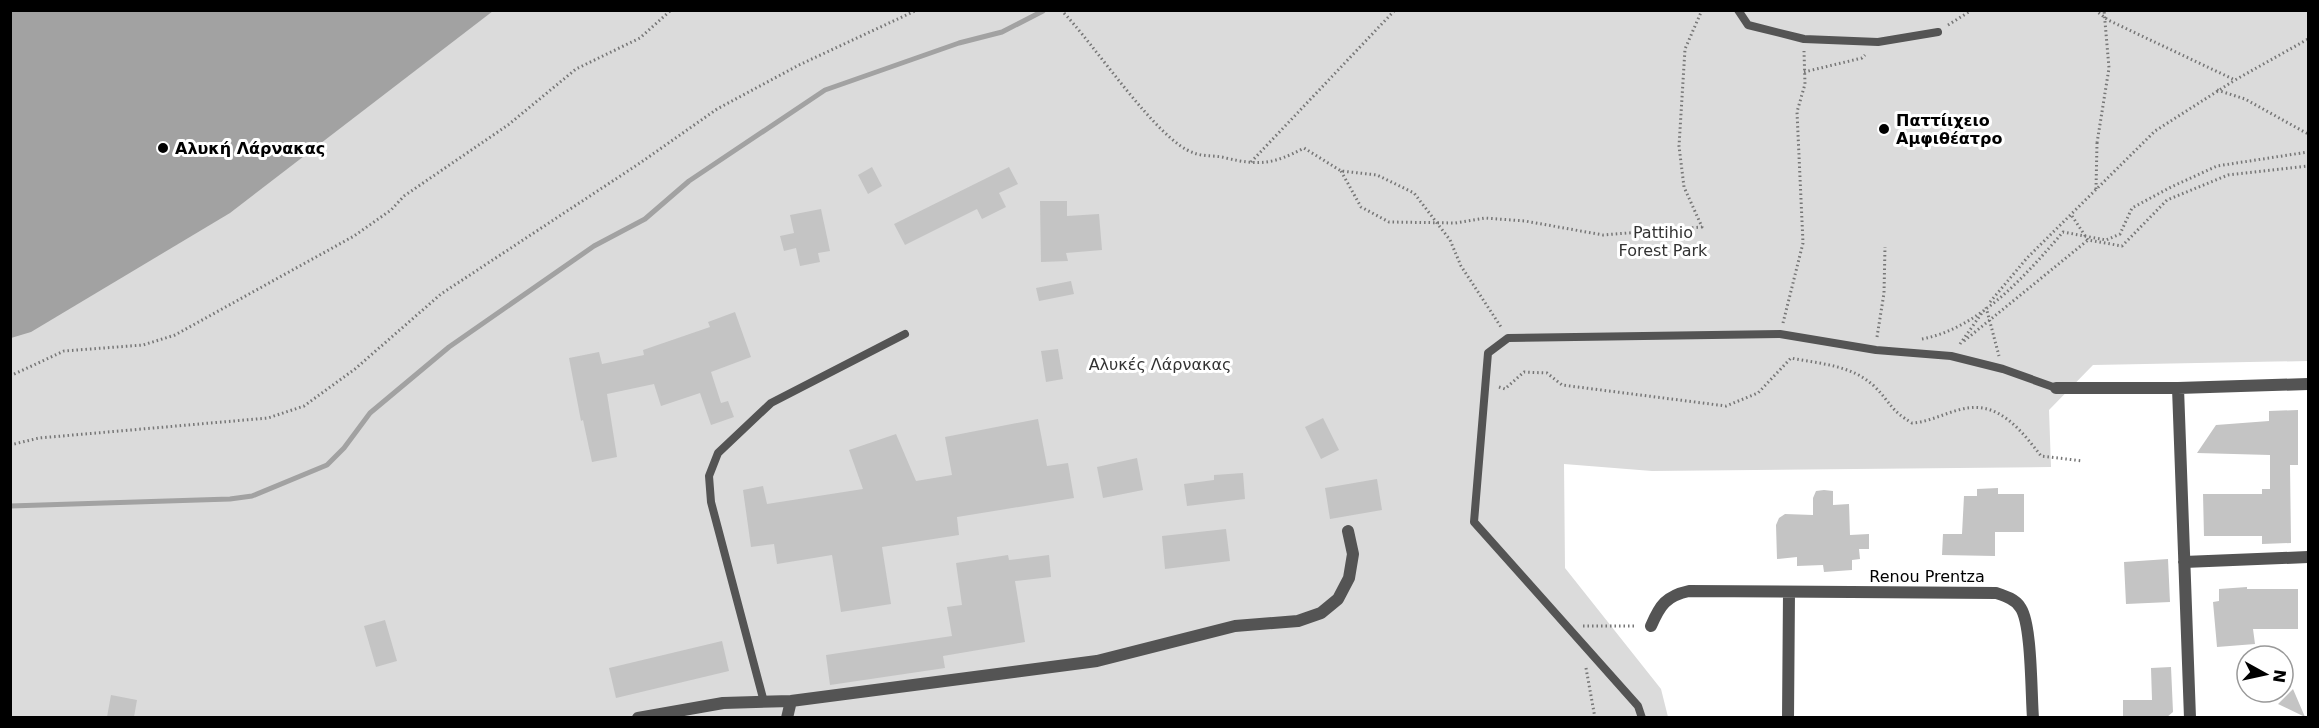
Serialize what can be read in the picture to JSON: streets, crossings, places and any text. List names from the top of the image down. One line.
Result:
{"streets":{"street":["Renou Prentza"]},"parks":["Pattihio Forest Park","Αλυκές Λάρνακας"],"places":["Παττίιχειο Αμφιθέατρο","Αλυκή Λάρνακας"],"north":"right"}
